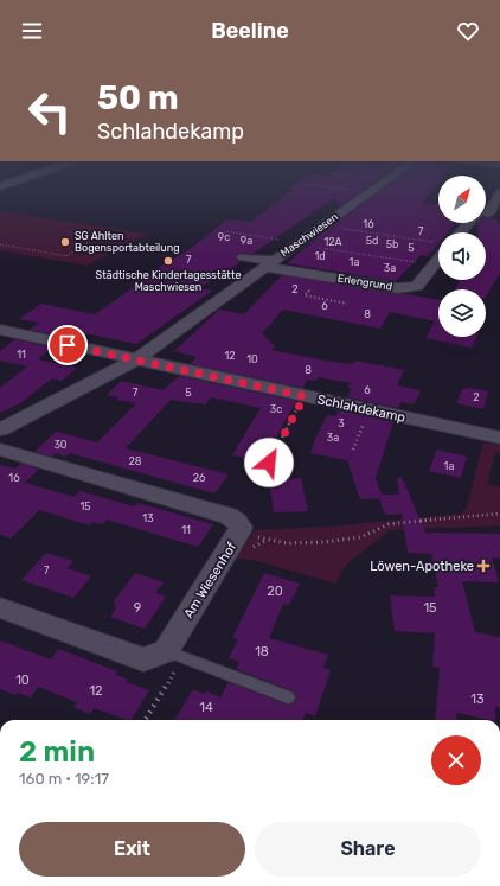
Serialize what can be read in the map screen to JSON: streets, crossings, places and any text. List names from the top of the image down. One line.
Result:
{"streets":{"street":["Maschwiesen","Erlengrund","Schlahdekamp","Am Wiesenhof"]},"crossings":[["Maschwiesen","Erlengrund"],["Maschwiesen","Schlahdekamp"]],"places":{"other":["SG Ahlten Bogensportabteilung","Städtische Kindertagesstätte Maschwiesen"],"health":["Löwen-Apotheke"]},"house_numbers":["16","7","9c","9a","5d","12A","5b","5","1d","7","1a","3a","2","6","8","11","12","10","8","6","7","5","2","3c","3","3a","30","28","1a","16","26","15","13","11","7","20","9","15","18","10","12","13","14"],"north":"top right","page":{"header":"Beeline","turn":["50 m","Schlahdekamp"],"heading":["2 min","160 m · 19:17"],"buttons":["Exit","Share"]}}
